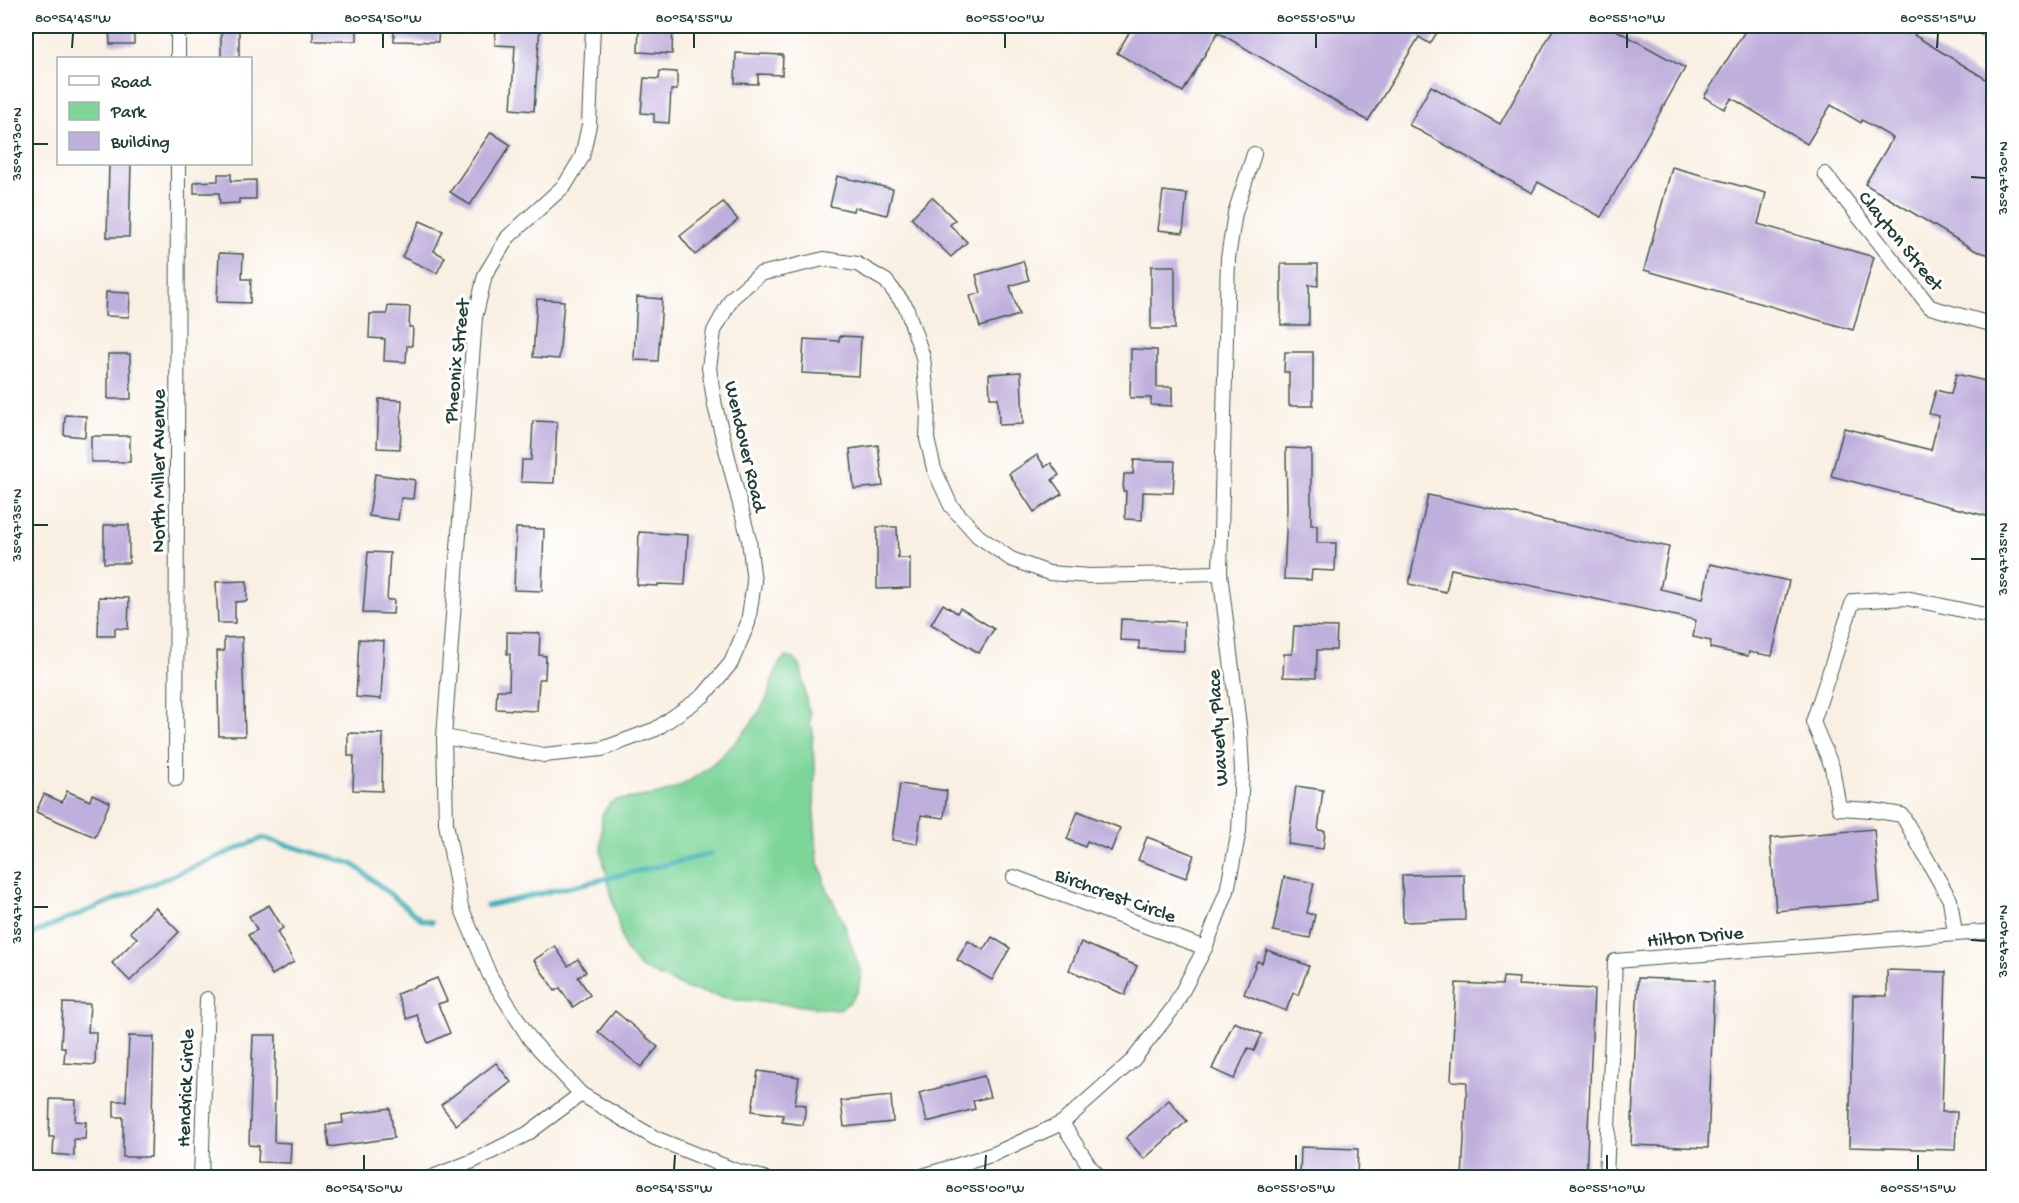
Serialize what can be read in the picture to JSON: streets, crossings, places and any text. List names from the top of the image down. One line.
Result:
{"streets":{"street":["Clayton Street","Pheonix Street","Wendover Road","North Miller Avenue","Waverly Place","Birchcrest Circle","Hilton Drive","Hendrick Circle"]},"crossings":[["Pheonix Street","Wendover Road"],["Wendover Road","Waverly Place"],["Waverly Place","Birchcrest Circle"]],"legend":["Road","Park","Building"],"coordinates":["80°54'45\"W","80°54'50\"W","80°54'55\"W","80°55'00\"W","80°55'05\"W","80°55'10\"W","80°55'15\"W","35°47'30\"N","35°47'35\"N","35°47'40\"N"]}
